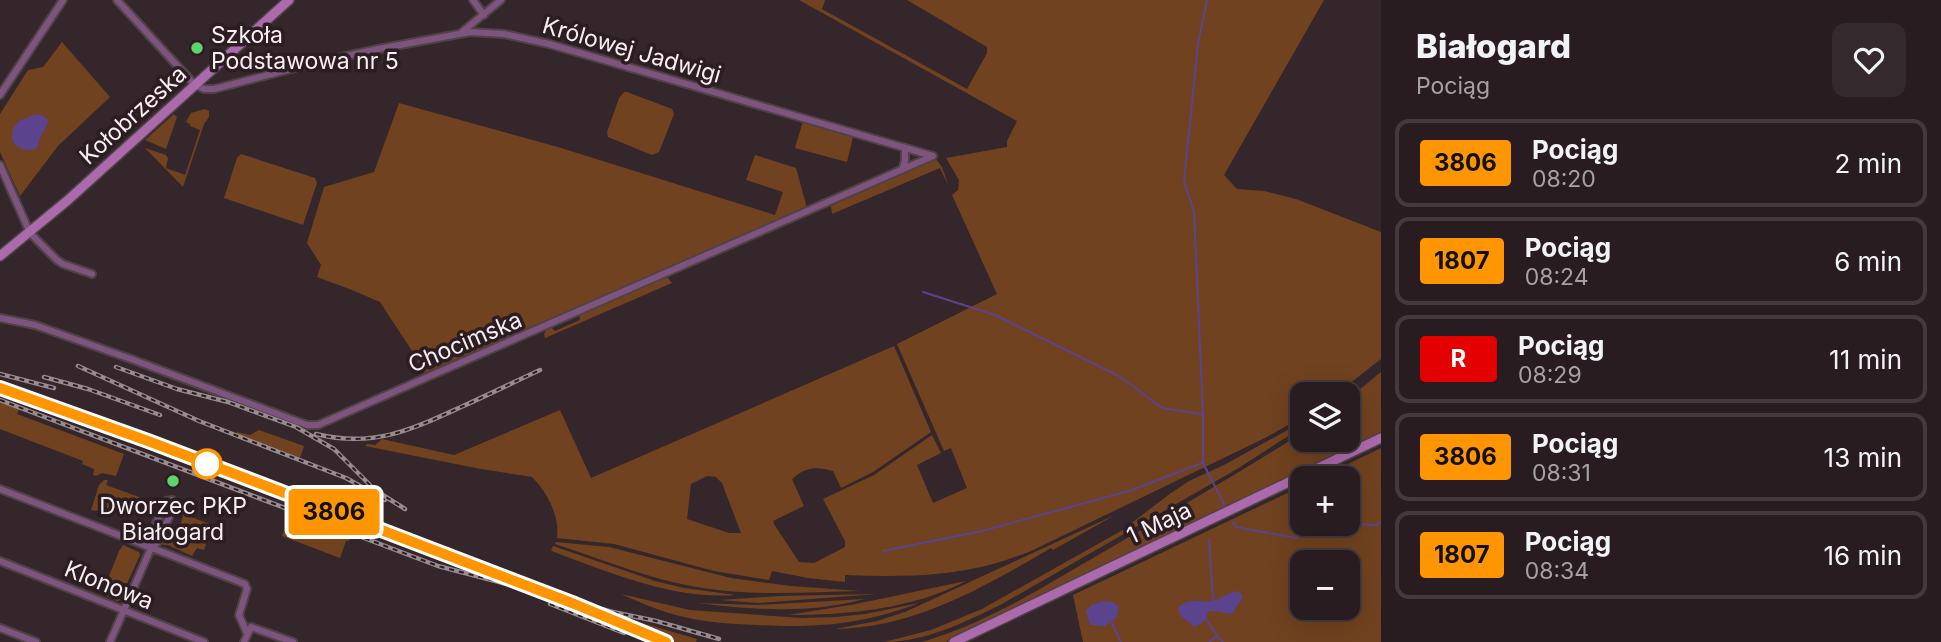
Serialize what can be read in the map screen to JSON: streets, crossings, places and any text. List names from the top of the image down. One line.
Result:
{"streets":{"street":["Królowej Jadwigi","Kołobrzeska","Chocimska","1 Maja","Klonowa"]},"crossings":[["Królowej Jadwigi","Kołobrzeska"],["Królowej Jadwigi","Chocimska"]],"places":["Szkoła Podstawowa nr 5","Dworzec PKP Białogard"],"page":{"on_map":"3806","heading":["Białogard","Pociąg"],"list":[{"mark":"3806","name":"Pociąg","note":"08:20","value":"2 min"},{"mark":"1807","name":"Pociąg","note":"08:24","value":"6 min"},{"mark":"R","name":"Pociąg","note":"08:29","value":"11 min"},{"mark":"3806","name":"Pociąg","note":"08:31","value":"13 min"},{"mark":"1807","name":"Pociąg","note":"08:34","value":"16 min"}],"map_buttons":["+","−"]}}
